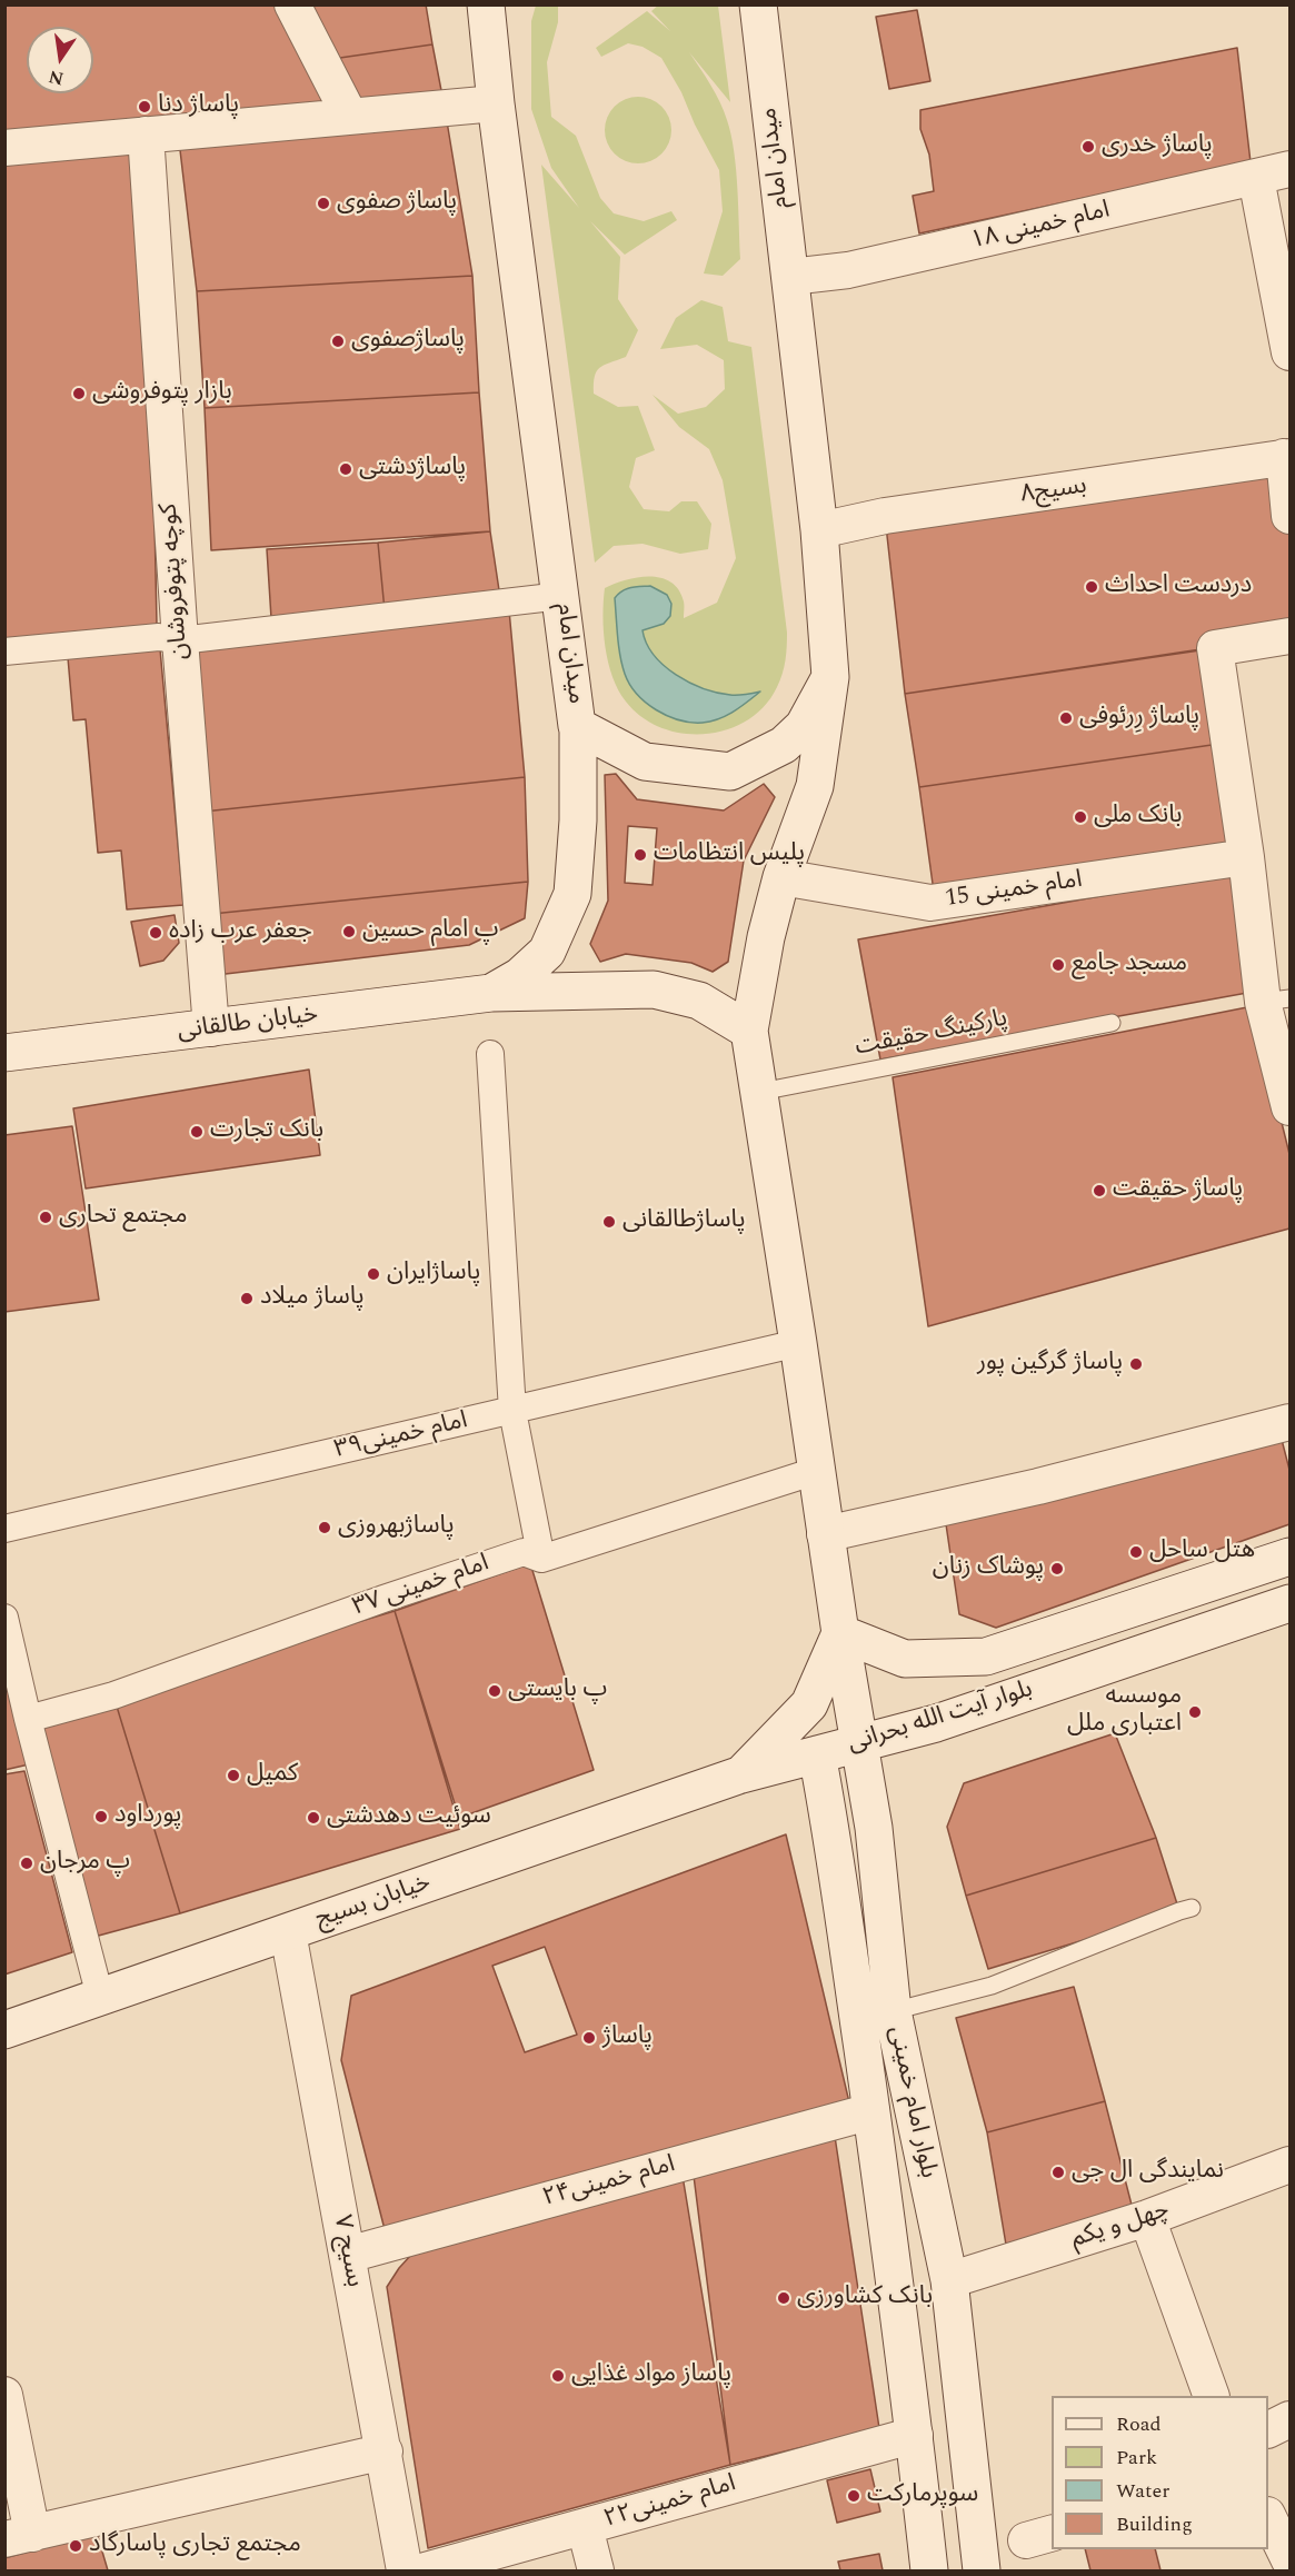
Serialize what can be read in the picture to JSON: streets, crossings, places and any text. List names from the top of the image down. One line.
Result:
{"streets":{"main road":["میدان امام","خیابان طالقانی","بلوار آیت الله بحرانی","خیابان بسیج","بلوار امام خمینی"],"street":["امام خمینی ۱۸","بسیج۸","کوچه پتوفروشان","امام خمینی 15","امام خمینی۳۹","امام خمینی ۳۷","امام خمینی۲۴","چهل و یکم","بسیج ۷","امام خمینی۲۲"],"lane":["پارکینگ حقیقت"]},"crossings":[["میدان امام","امام خمینی ۱۸"],["میدان امام","بسیج۸"],["کوچه پتوفروشان","خیابان طالقانی"],["خیابان طالقانی","بلوار امام خمینی"],["پارکینگ حقیقت","بلوار امام خمینی"],["امام خمینی۳۹","بلوار امام خمینی"],["امام خمینی ۳۷","بلوار امام خمینی"],["بلوار آیت الله بحرانی","خیابان بسیج"],["بلوار آیت الله بحرانی","بلوار امام خمینی"],["خیابان بسیج","بسیج ۷"],["بلوار امام خمینی","امام خمینی۲۴"],["بلوار امام خمینی","چهل و یکم"],["بلوار امام خمینی","امام خمینی۲۲"],["امام خمینی۲۴","بسیج ۷"]],"places":["پاساژ دنا","پاساژ خدری","پاساژ صفوی","پاساژصفوی","بازار پتوفروشی","پاساژدشتی","دردست احداث","پاساژ رِرئوفی","بانک ملی","پلیس انتظامات","پ امام حسین","جعفر عرب زاده","مسجد جامع","بانک تجارت","پاساژ حقیقت","مجتمع تحاری","پاساژطالقانی","پاساژایران","پاساژ میلاد","پاساژ گرگین پور","پاساژبهروزی","هتل ساحل","پوشاک زنان","پ بایستی","موسسه اعتباری ملل","کمیل","پورداود","سوئیت دهدشتی","پ مرجان","پاساژ","نمایندگی ال جی","بانک کشاورزی","پاساز مواد غذایی","سوپرمارکت","مجتمع تجاری پاسارگاد"],"legend":["Road","Park","Water","Building"],"north":"bottom"}
